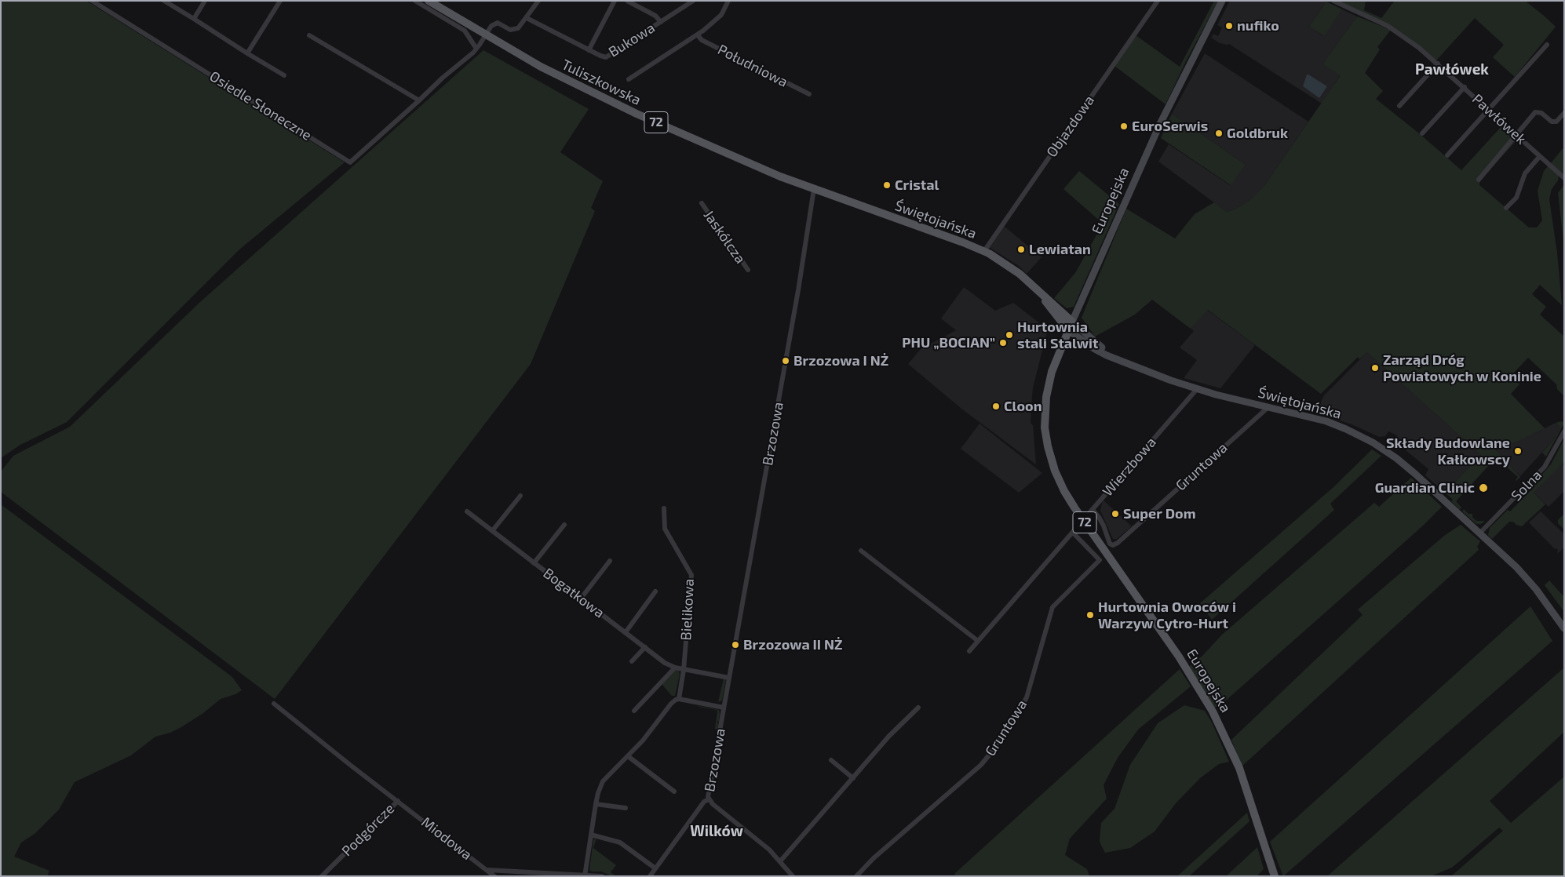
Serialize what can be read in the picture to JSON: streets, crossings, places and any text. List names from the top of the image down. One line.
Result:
{"streets":{"main road":["Tuliszkowska","72","Europejska","Świętojańska"],"street":["Bukowa","Południowa","Osiedle Słoneczne","Pawłówek","Objazdowa","Jaskółcza","Brzozowa","Wierzbowa","Gruntowa","Solna","Bogatkowa","Bielikowa","Podgórcze","Miodowa"]},"crossings":[["Bukowa","Osiedle Słoneczne"],["Tuliszkowska","Osiedle Słoneczne"],["Tuliszkowska","Świętojańska"],["Tuliszkowska","Brzozowa"],["Objazdowa","Świętojańska"],["Europejska","Świętojańska"],["Europejska","Wierzbowa"],["Świętojańska","Brzozowa"],["Świętojańska","Wierzbowa"],["Świętojańska","Gruntowa"],["Świętojańska","Solna"],["Wierzbowa","Gruntowa"],["Bogatkowa","Bielikowa"],["Podgórcze","Miodowa"]],"districts":["Pawłówek","Wilków"],"places":["nufiko","EuroSerwis","Goldbruk","Cristal","Lewiatan","Hurtownia stali Stalwit","PHU „BOCIAN”","Brzozowa I NŻ","Zarząd Dróg Powiatowych w Koninie","Cloon","Składy Budowlane Kałkowscy","Guardian Clinic","Super Dom","Hurtownia Owoców i Warzyw Cytro-Hurt","Brzozowa II NŻ"]}
